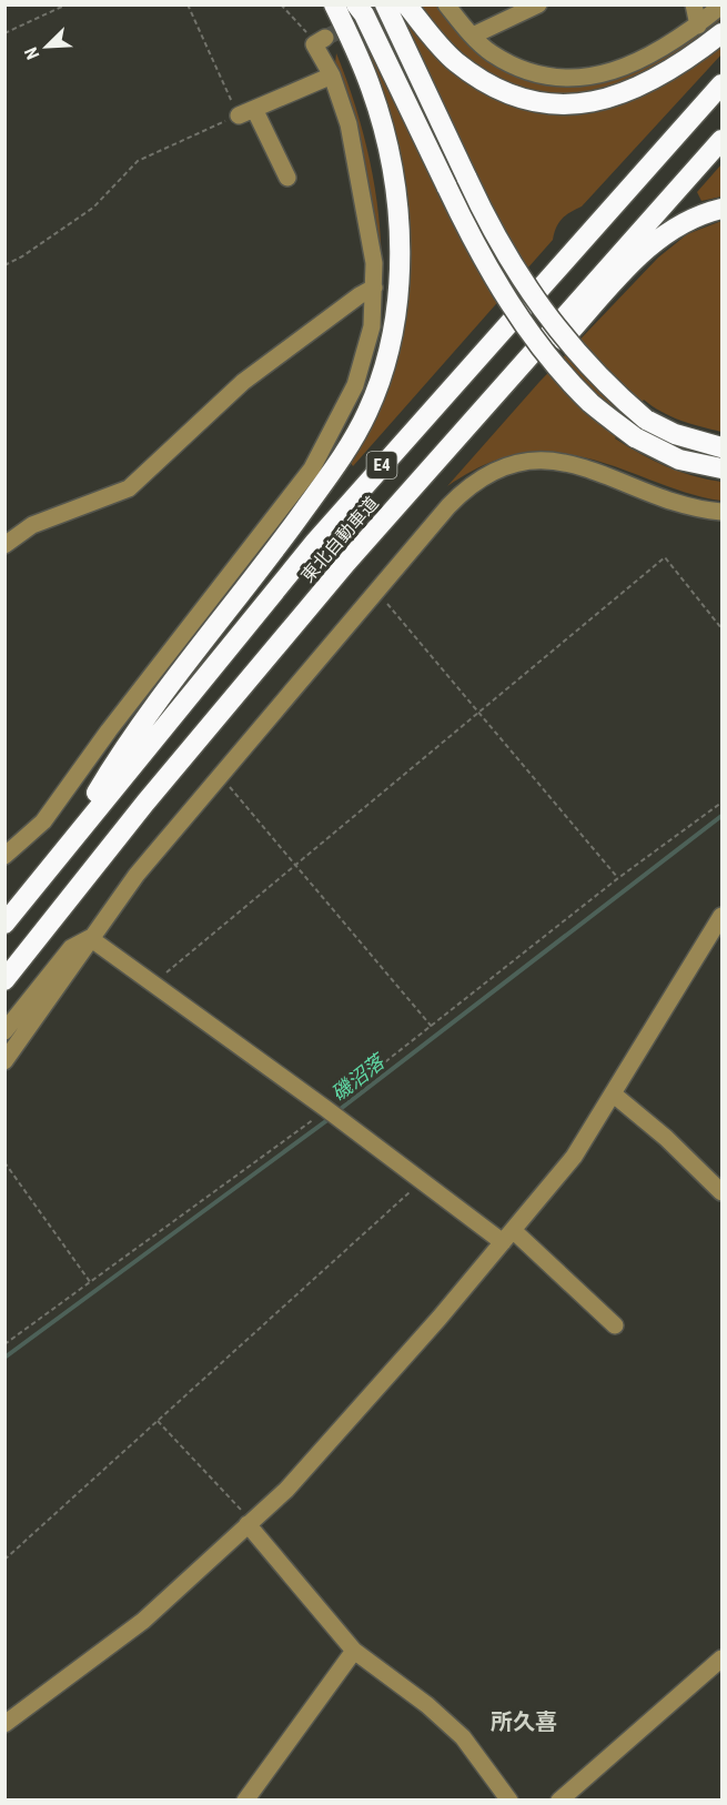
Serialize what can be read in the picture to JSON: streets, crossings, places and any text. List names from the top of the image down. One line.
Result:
{"streets":{"highway":["E4","東北自動車道"]},"districts":["所久喜"],"water":["磯沼落"],"north":"bottom left"}
